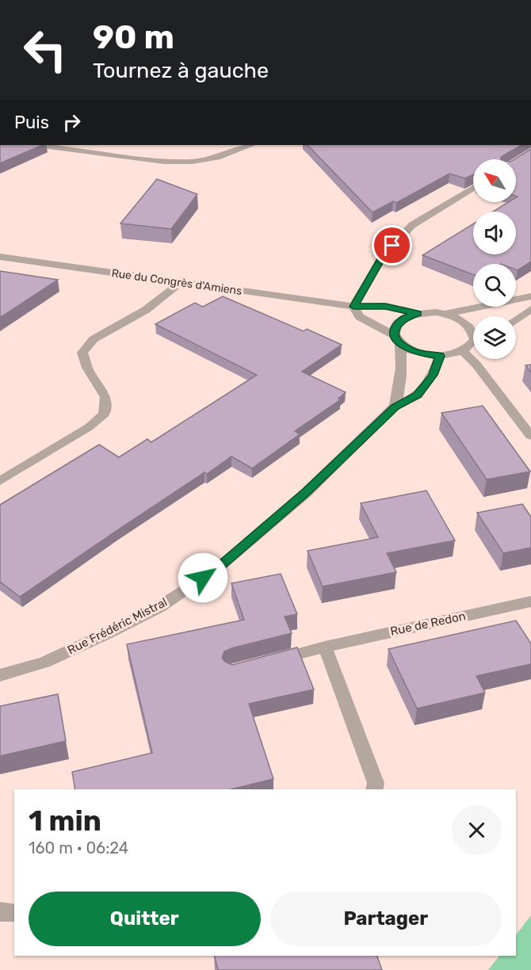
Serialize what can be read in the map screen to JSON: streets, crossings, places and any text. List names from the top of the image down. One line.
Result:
{"streets":{"street":["Rue du Congrès d'Amiens","Rue de Redon","Rue Frédéric Mistral"]},"north":"top left","page":{"turn":["90 m","Tournez à gauche"],"then":"Puis","heading":["1 min","160 m · 06:24"],"buttons":["Quitter","Partager"]}}
